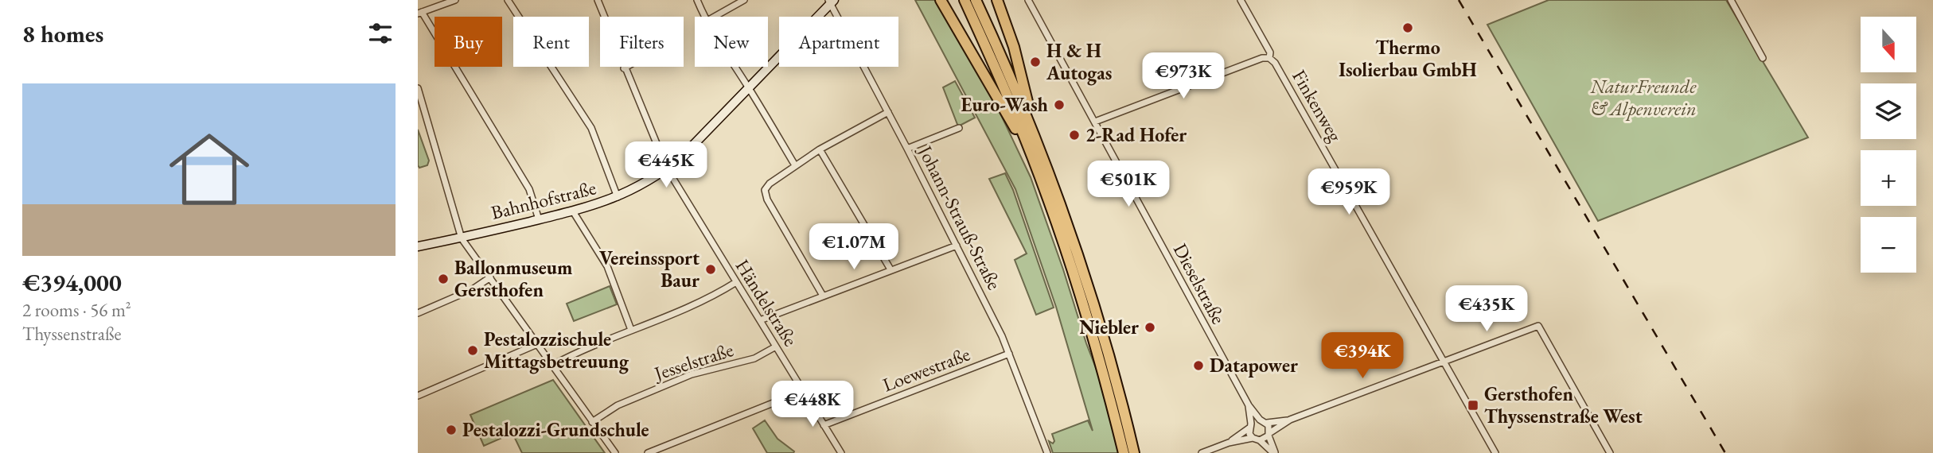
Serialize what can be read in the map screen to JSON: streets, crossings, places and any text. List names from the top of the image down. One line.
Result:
{"streets":{"main road":["Bahnhofstraße"],"street":["Finkenweg","Johann-Strauß-Straße","Dieselstraße","Händelstraße","Jesselstraße","Loewestraße"]},"crossings":[["Finkenweg","Dieselstraße"],["Bahnhofstraße","Johann-Strauß-Straße"],["Bahnhofstraße","Händelstraße"],["Johann-Strauß-Straße","Loewestraße"],["Händelstraße","Jesselstraße"],["Händelstraße","Loewestraße"]],"parks":["NaturFreunde & Alpenverein"],"places":{"other":["Thermo Isolierbau GmbH","H & H Autogas","Euro-Wash","2-Rad Hofer","Vereinssport Baur","Ballonmuseum Gersthofen","Niebler","Pestalozzischule Mittagsbetreuung","Datapower","Pestalozzi-Grundschule"],"transit":["Gersthofen Thyssenstraße West"]},"north":"bottom","page":{"heading":"8 homes","map_buttons":["+","−"],"chip":["Buy","Rent","Filters","New","Apartment"],"price":["€973K","€445K","€501K","€959K","€1.07M","€435K","€394K","€448K"],"list":[{"name":"€394,000","note":"2 rooms · 56 m² · Thyssenstraße"}]}}
